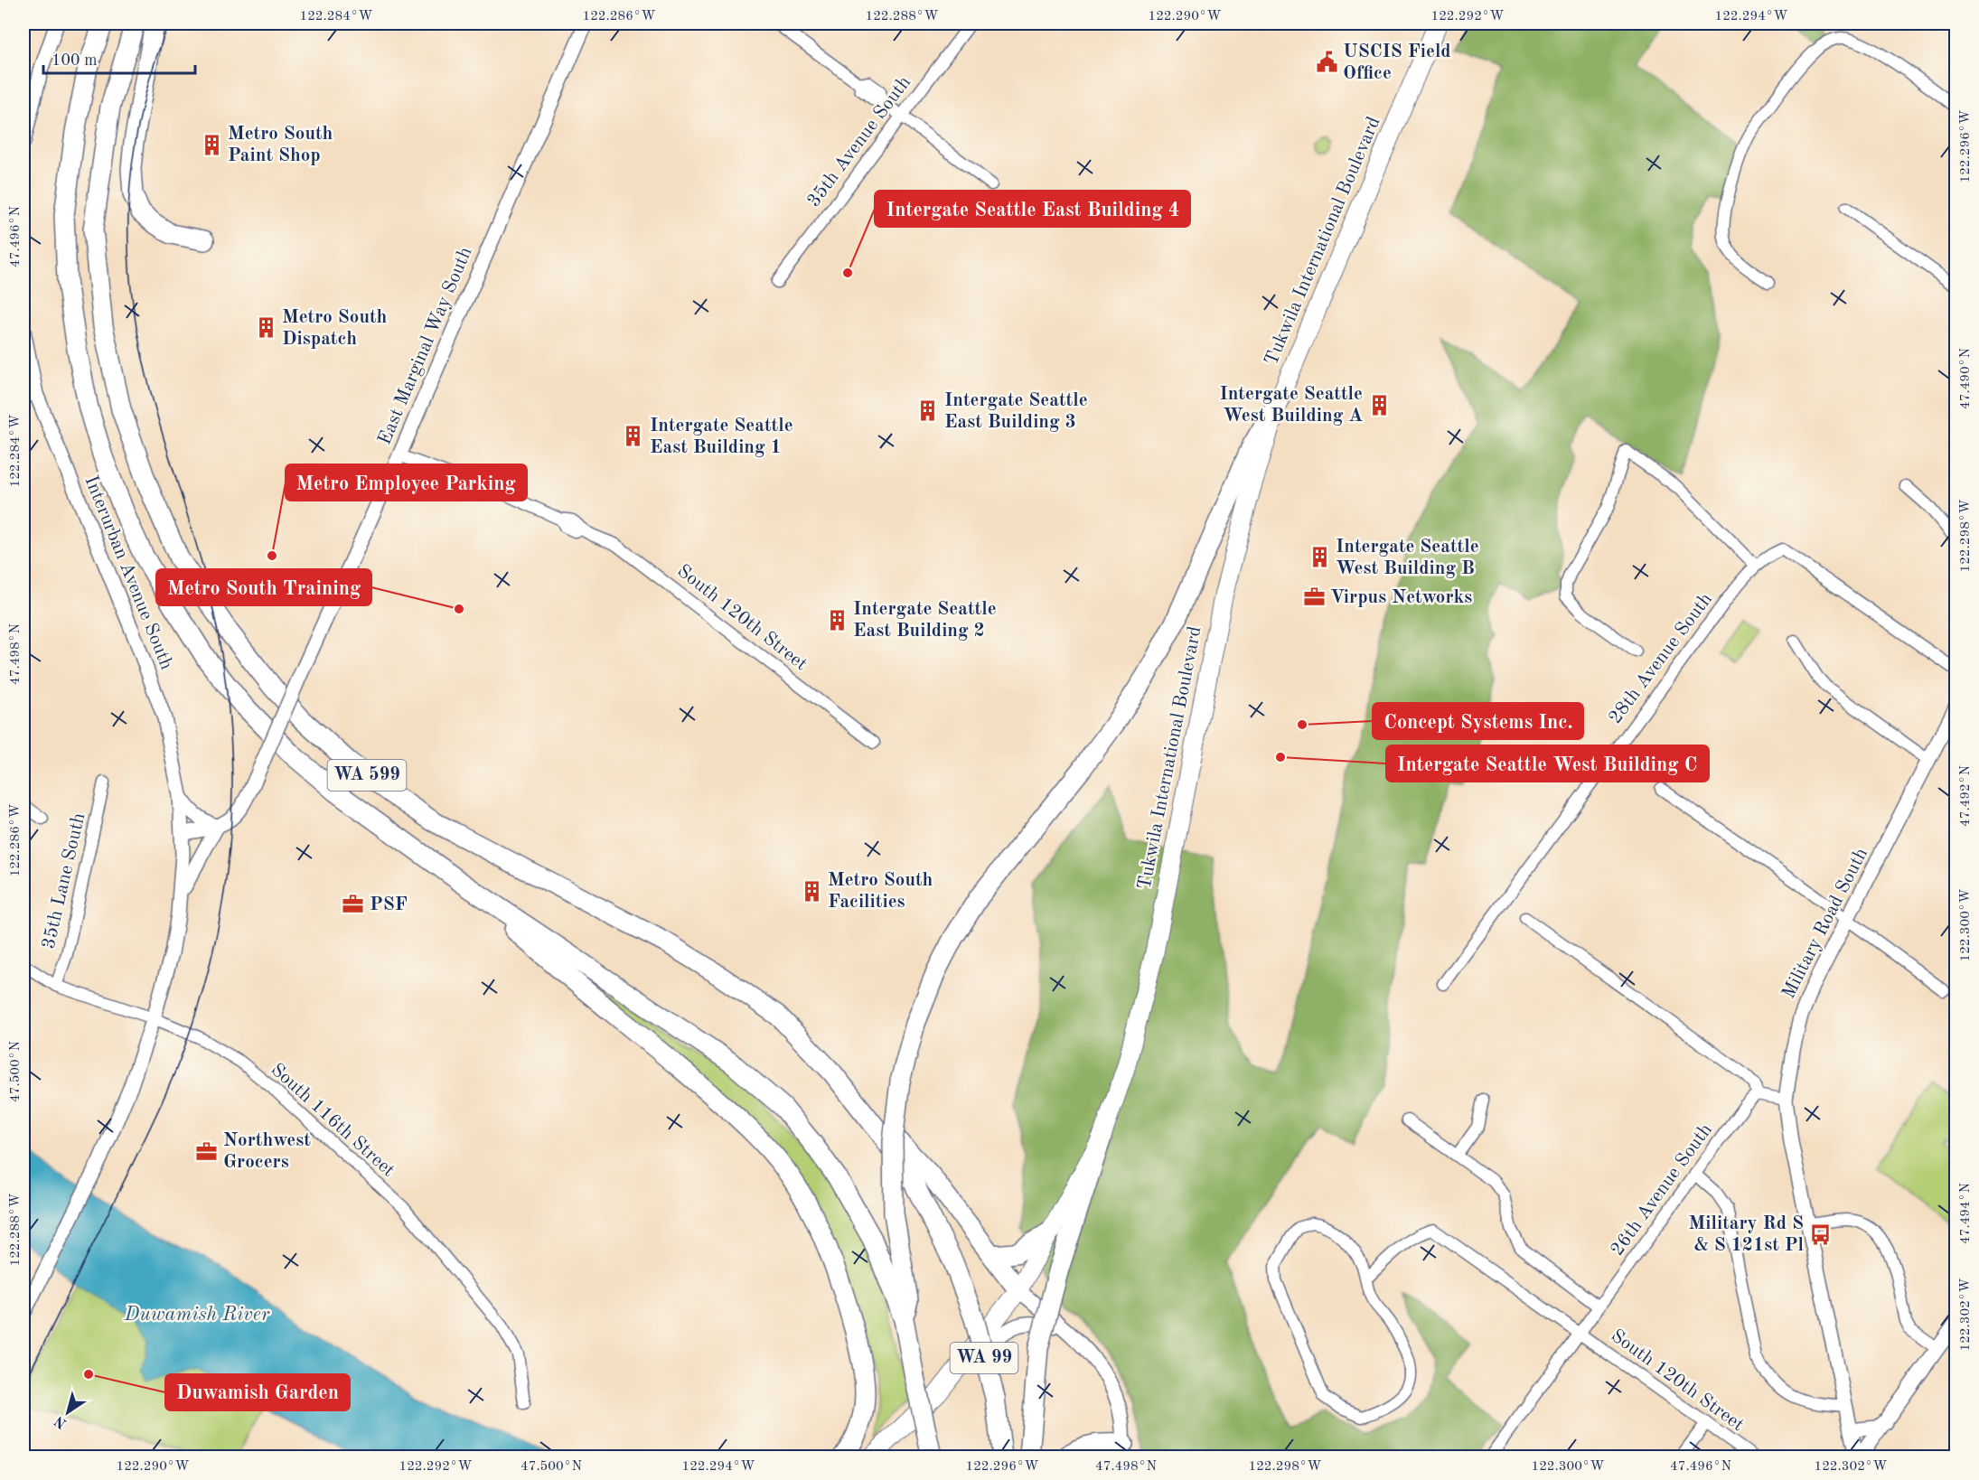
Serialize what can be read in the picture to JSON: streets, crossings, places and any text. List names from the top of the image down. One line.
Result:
{"streets":{"highway":["WA 599","WA 99"],"main road":["Tukwila International Boulevard"],"street":["35th Avenue South","East Marginal Way South","Interurban Avenue South","South 120th Street","28th Avenue South","35th Lane South","Military Road South","South 116th Street","26th Avenue South"]},"crossings":[["East Marginal Way South","Interurban Avenue South"],["East Marginal Way South","South 120th Street"],["South 120th Street","26th Avenue South"],["WA 599","WA 99"],["35th Lane South","South 116th Street"]],"water":["Duwamish River"],"places":{"public building":["USCIS Field Office"],"building":["Metro South Paint Shop","Metro South Dispatch","Intergate Seattle West Building A","Intergate Seattle East Building 3","Intergate Seattle East Building 1","Intergate Seattle West Building B","Intergate Seattle East Building 2","Metro South Facilities"],"other":["Intergate Seattle East Building 4","Metro Employee Parking","Metro South Training","Concept Systems Inc.","Intergate Seattle West Building C","Duwamish Garden"],"office":["Virpus Networks","PSF","Northwest Grocers"],"bus stop":["Military Rd S & S 121st Pl"]},"scale_bar":"100 m","north":"bottom left","coordinates":["122.284°W","122.286°W","122.288°W","122.290°W","122.292°W","122.294°W","122.296°W","47.496°N","47.490°N","122.298°W","47.498°N","47.492°N","122.300°W","47.500°N","47.494°N","122.302°W"]}
